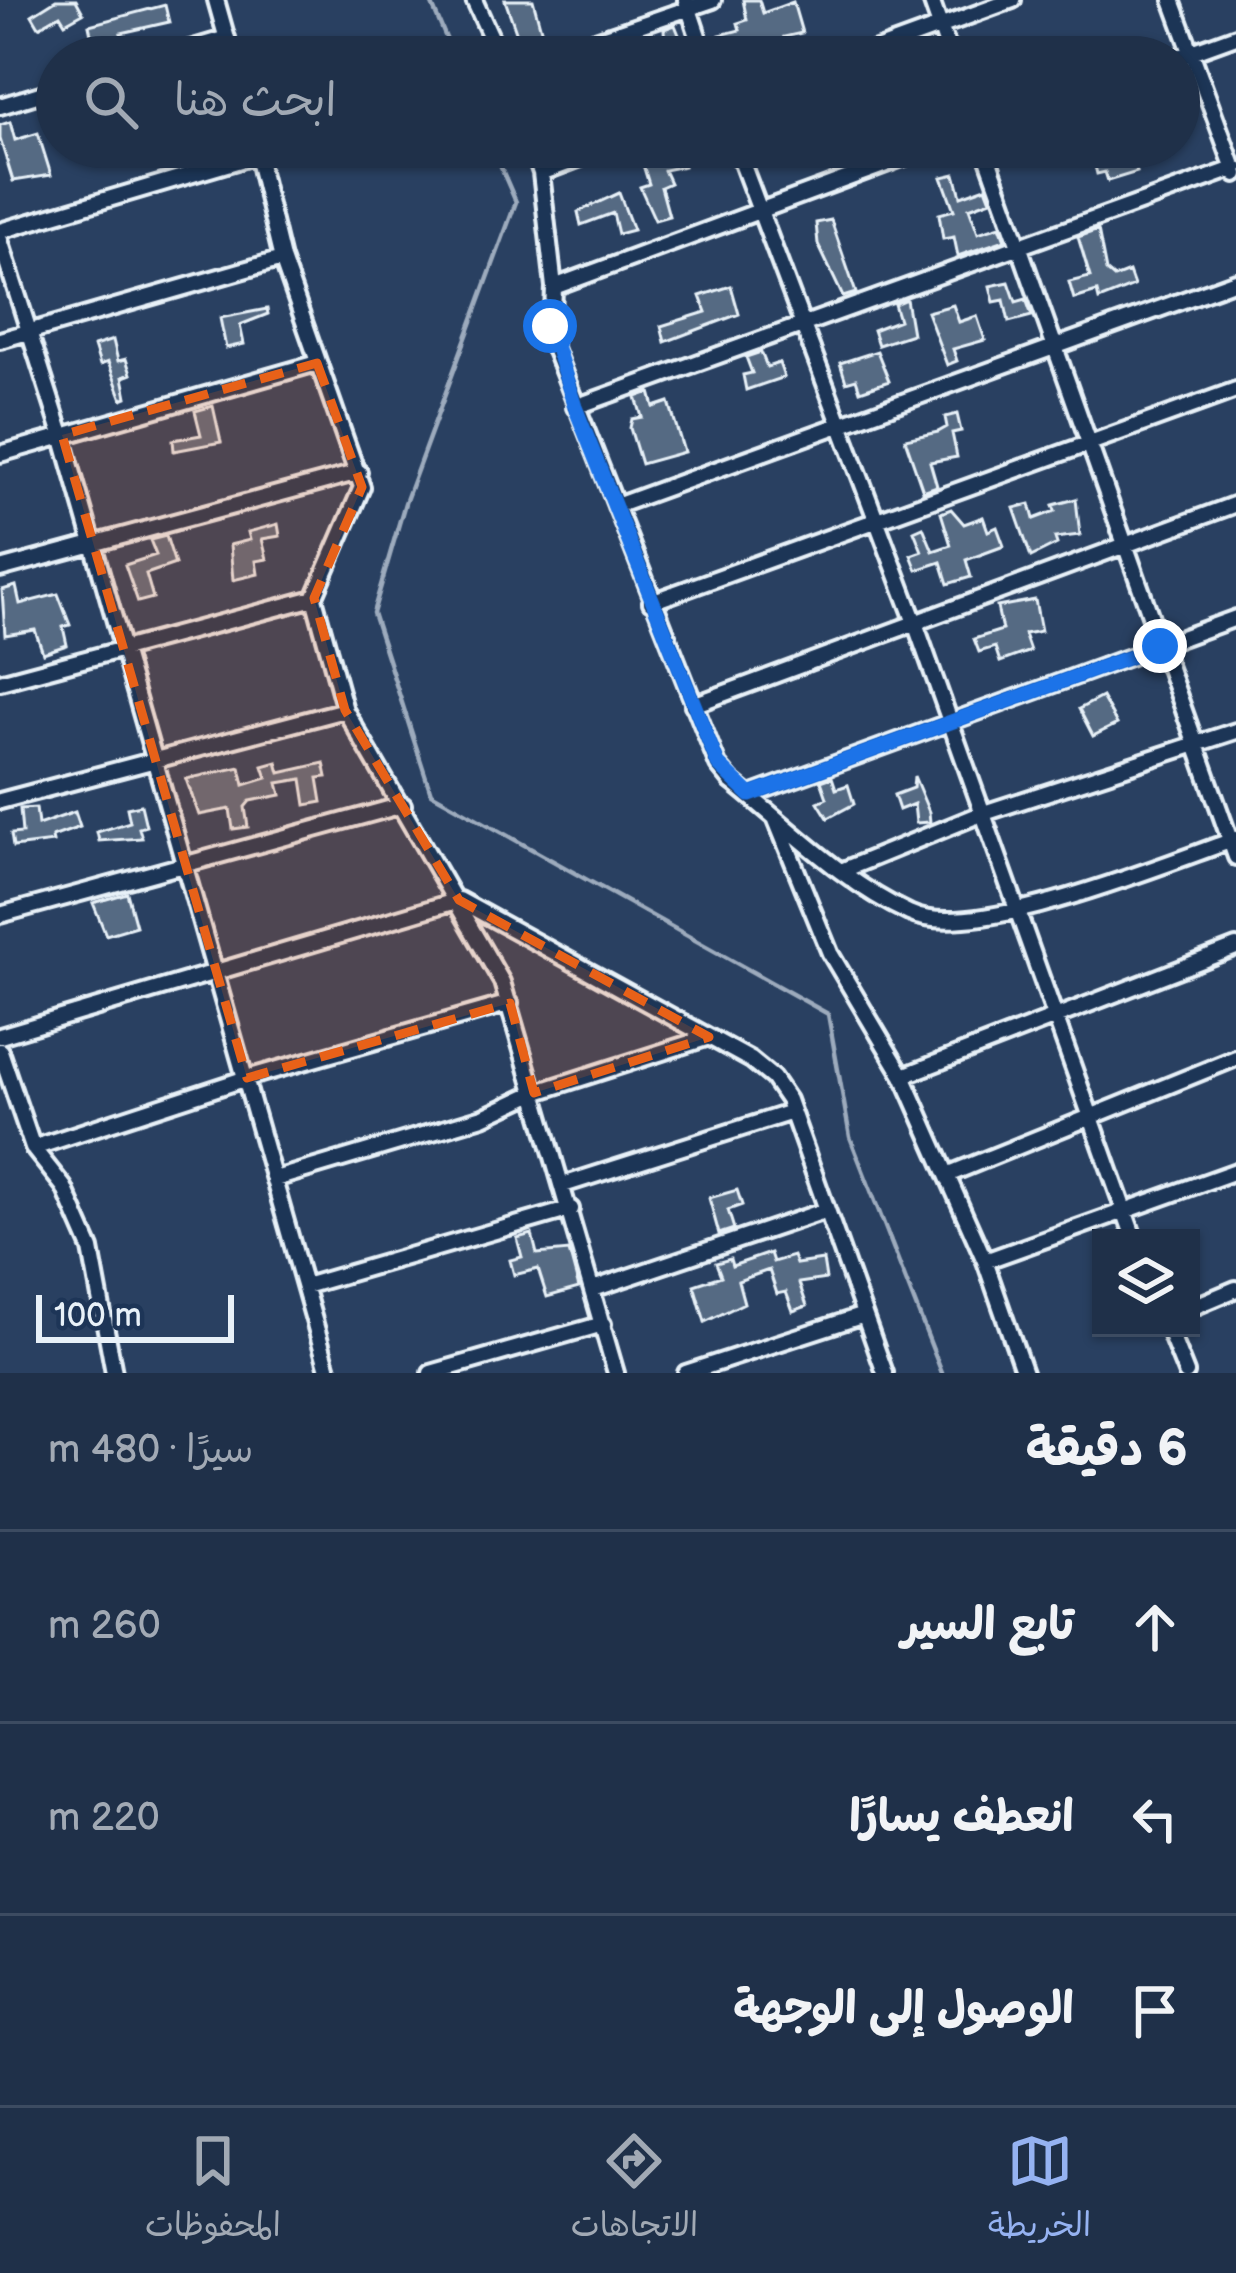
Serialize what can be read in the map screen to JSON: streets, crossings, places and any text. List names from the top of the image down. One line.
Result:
{"scale_bar":"100 m","page":{"search":"ابحث هنا","scale":"100 m","heading":["6 دقيقة","سيرًا · 480 m"],"list":[["تابع السير","260 m"],["انعطف يسارًا","220 m"],"الوصول إلى الوجهة"],"nav":["الخريطة","الاتجاهات","المحفوظات"]}}
